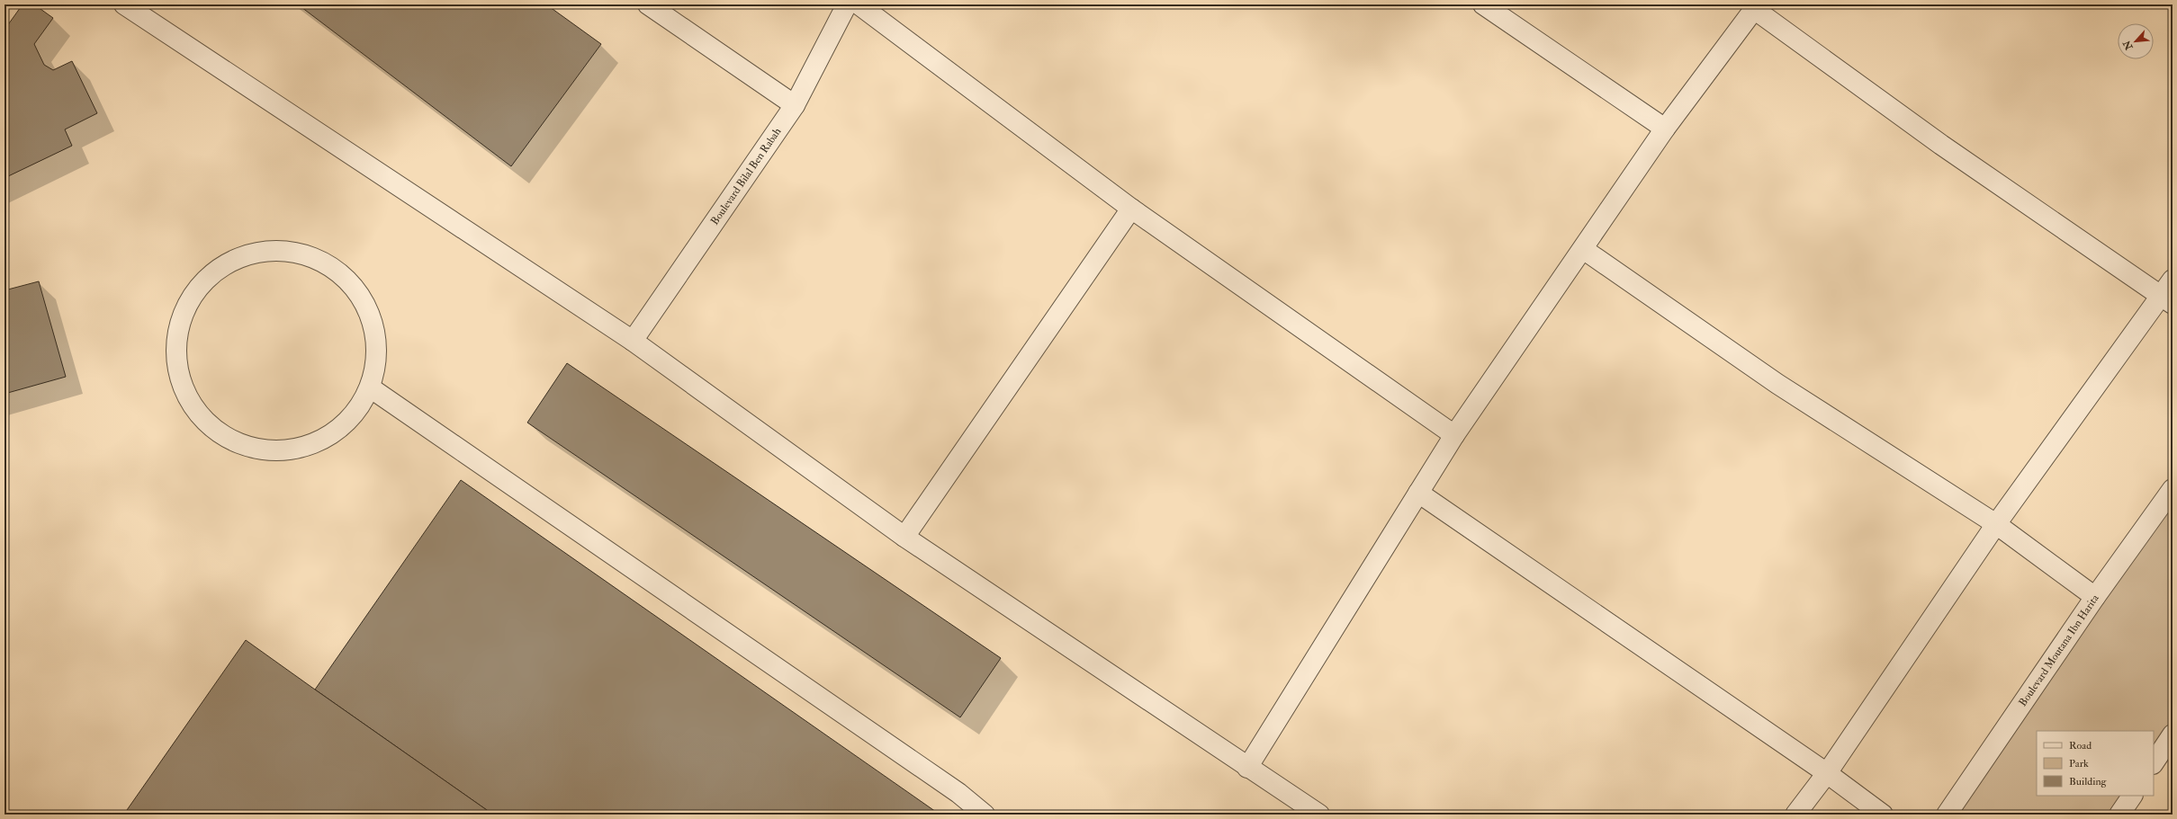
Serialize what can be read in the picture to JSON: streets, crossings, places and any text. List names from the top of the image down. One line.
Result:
{"streets":{"street":["Boulevard Bilal Ben Rabah","Boulevard Moutana Ibn Harita"]},"legend":["Road","Park","Building"],"north":"bottom left"}
